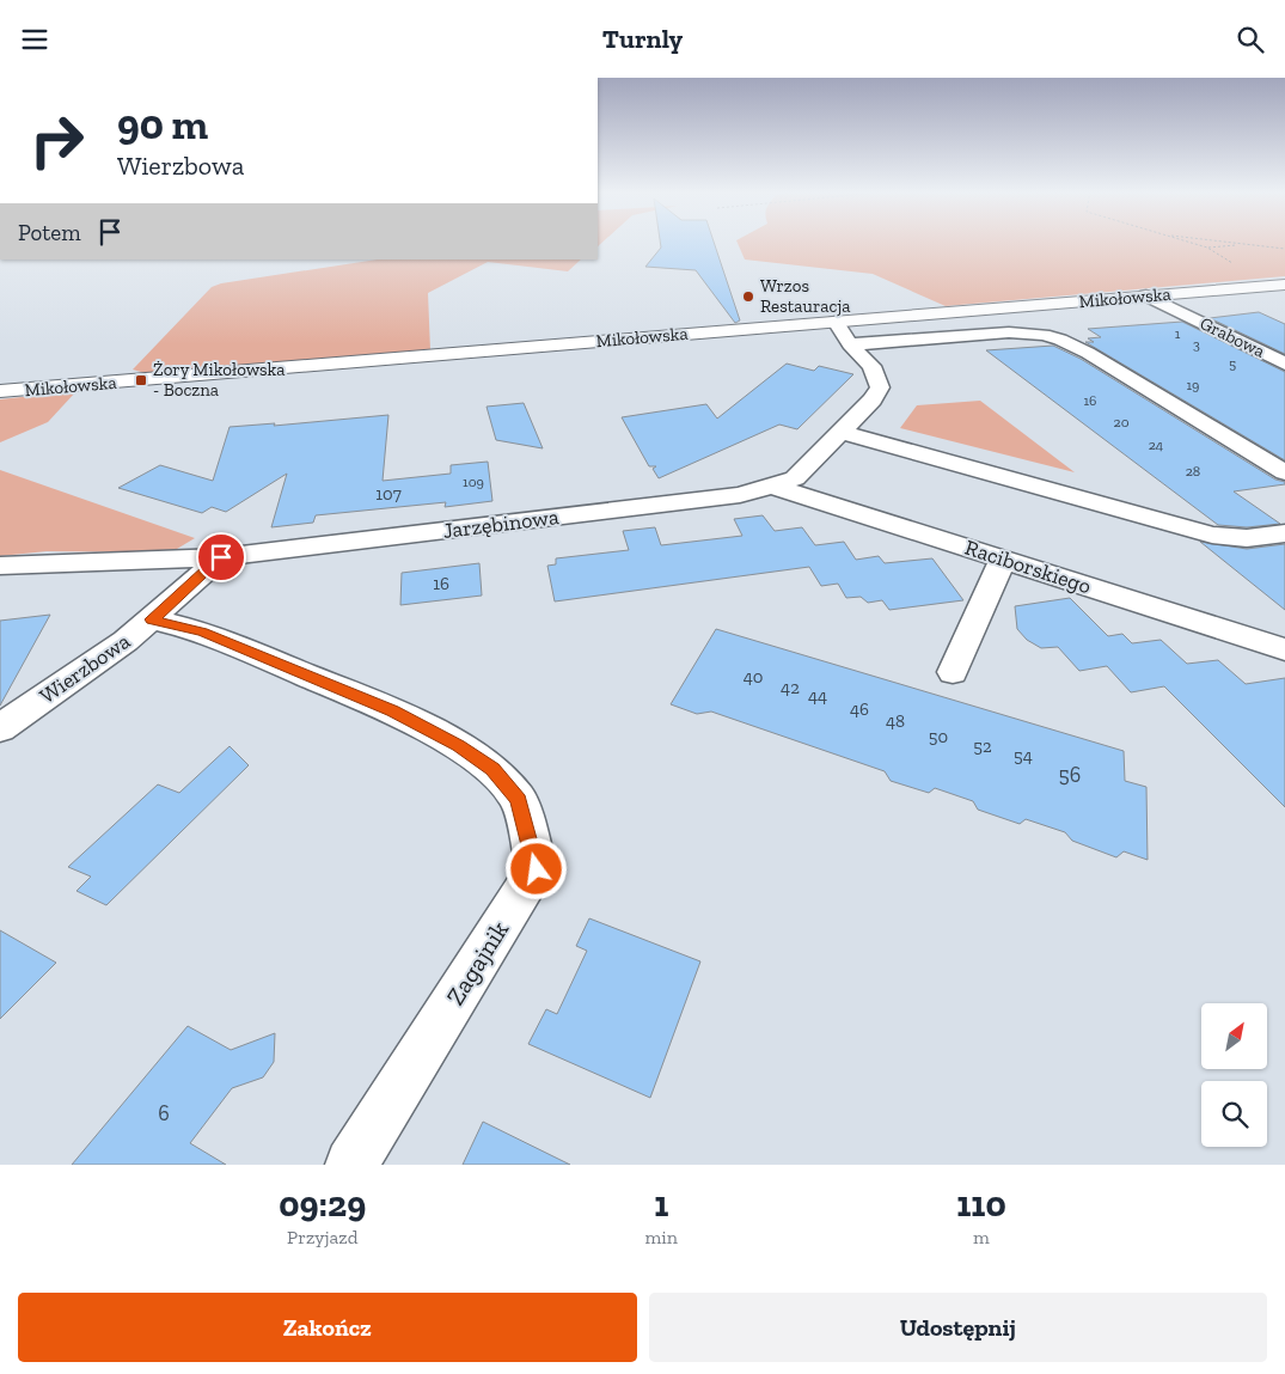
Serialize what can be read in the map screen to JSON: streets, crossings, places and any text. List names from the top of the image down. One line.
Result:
{"streets":{"street":["Mikołowska","Grabowa","Jarzębinowa","Raciborskiego","Wierzbowa","Zagajnik"]},"crossings":[["Mikołowska","Grabowa"],["Mikołowska","Jarzębinowa"],["Jarzębinowa","Raciborskiego"],["Jarzębinowa","Wierzbowa"],["Wierzbowa","Zagajnik"]],"places":{"other":["Wrzos Restauracja"],"transit":["Żory Mikołowska - Boczna"]},"house_numbers":["1","3","5","19","16","20","24","28","109","107","16","40","42","44","46","48","50","52","54","56","6"],"north":"top right","page":{"header":"Turnly","turn":["90 m","Wierzbowa"],"then":"Potem","eta":["09:29","Przyjazd","1","min","110","m"],"buttons":["Zakończ","Udostępnij"]}}
